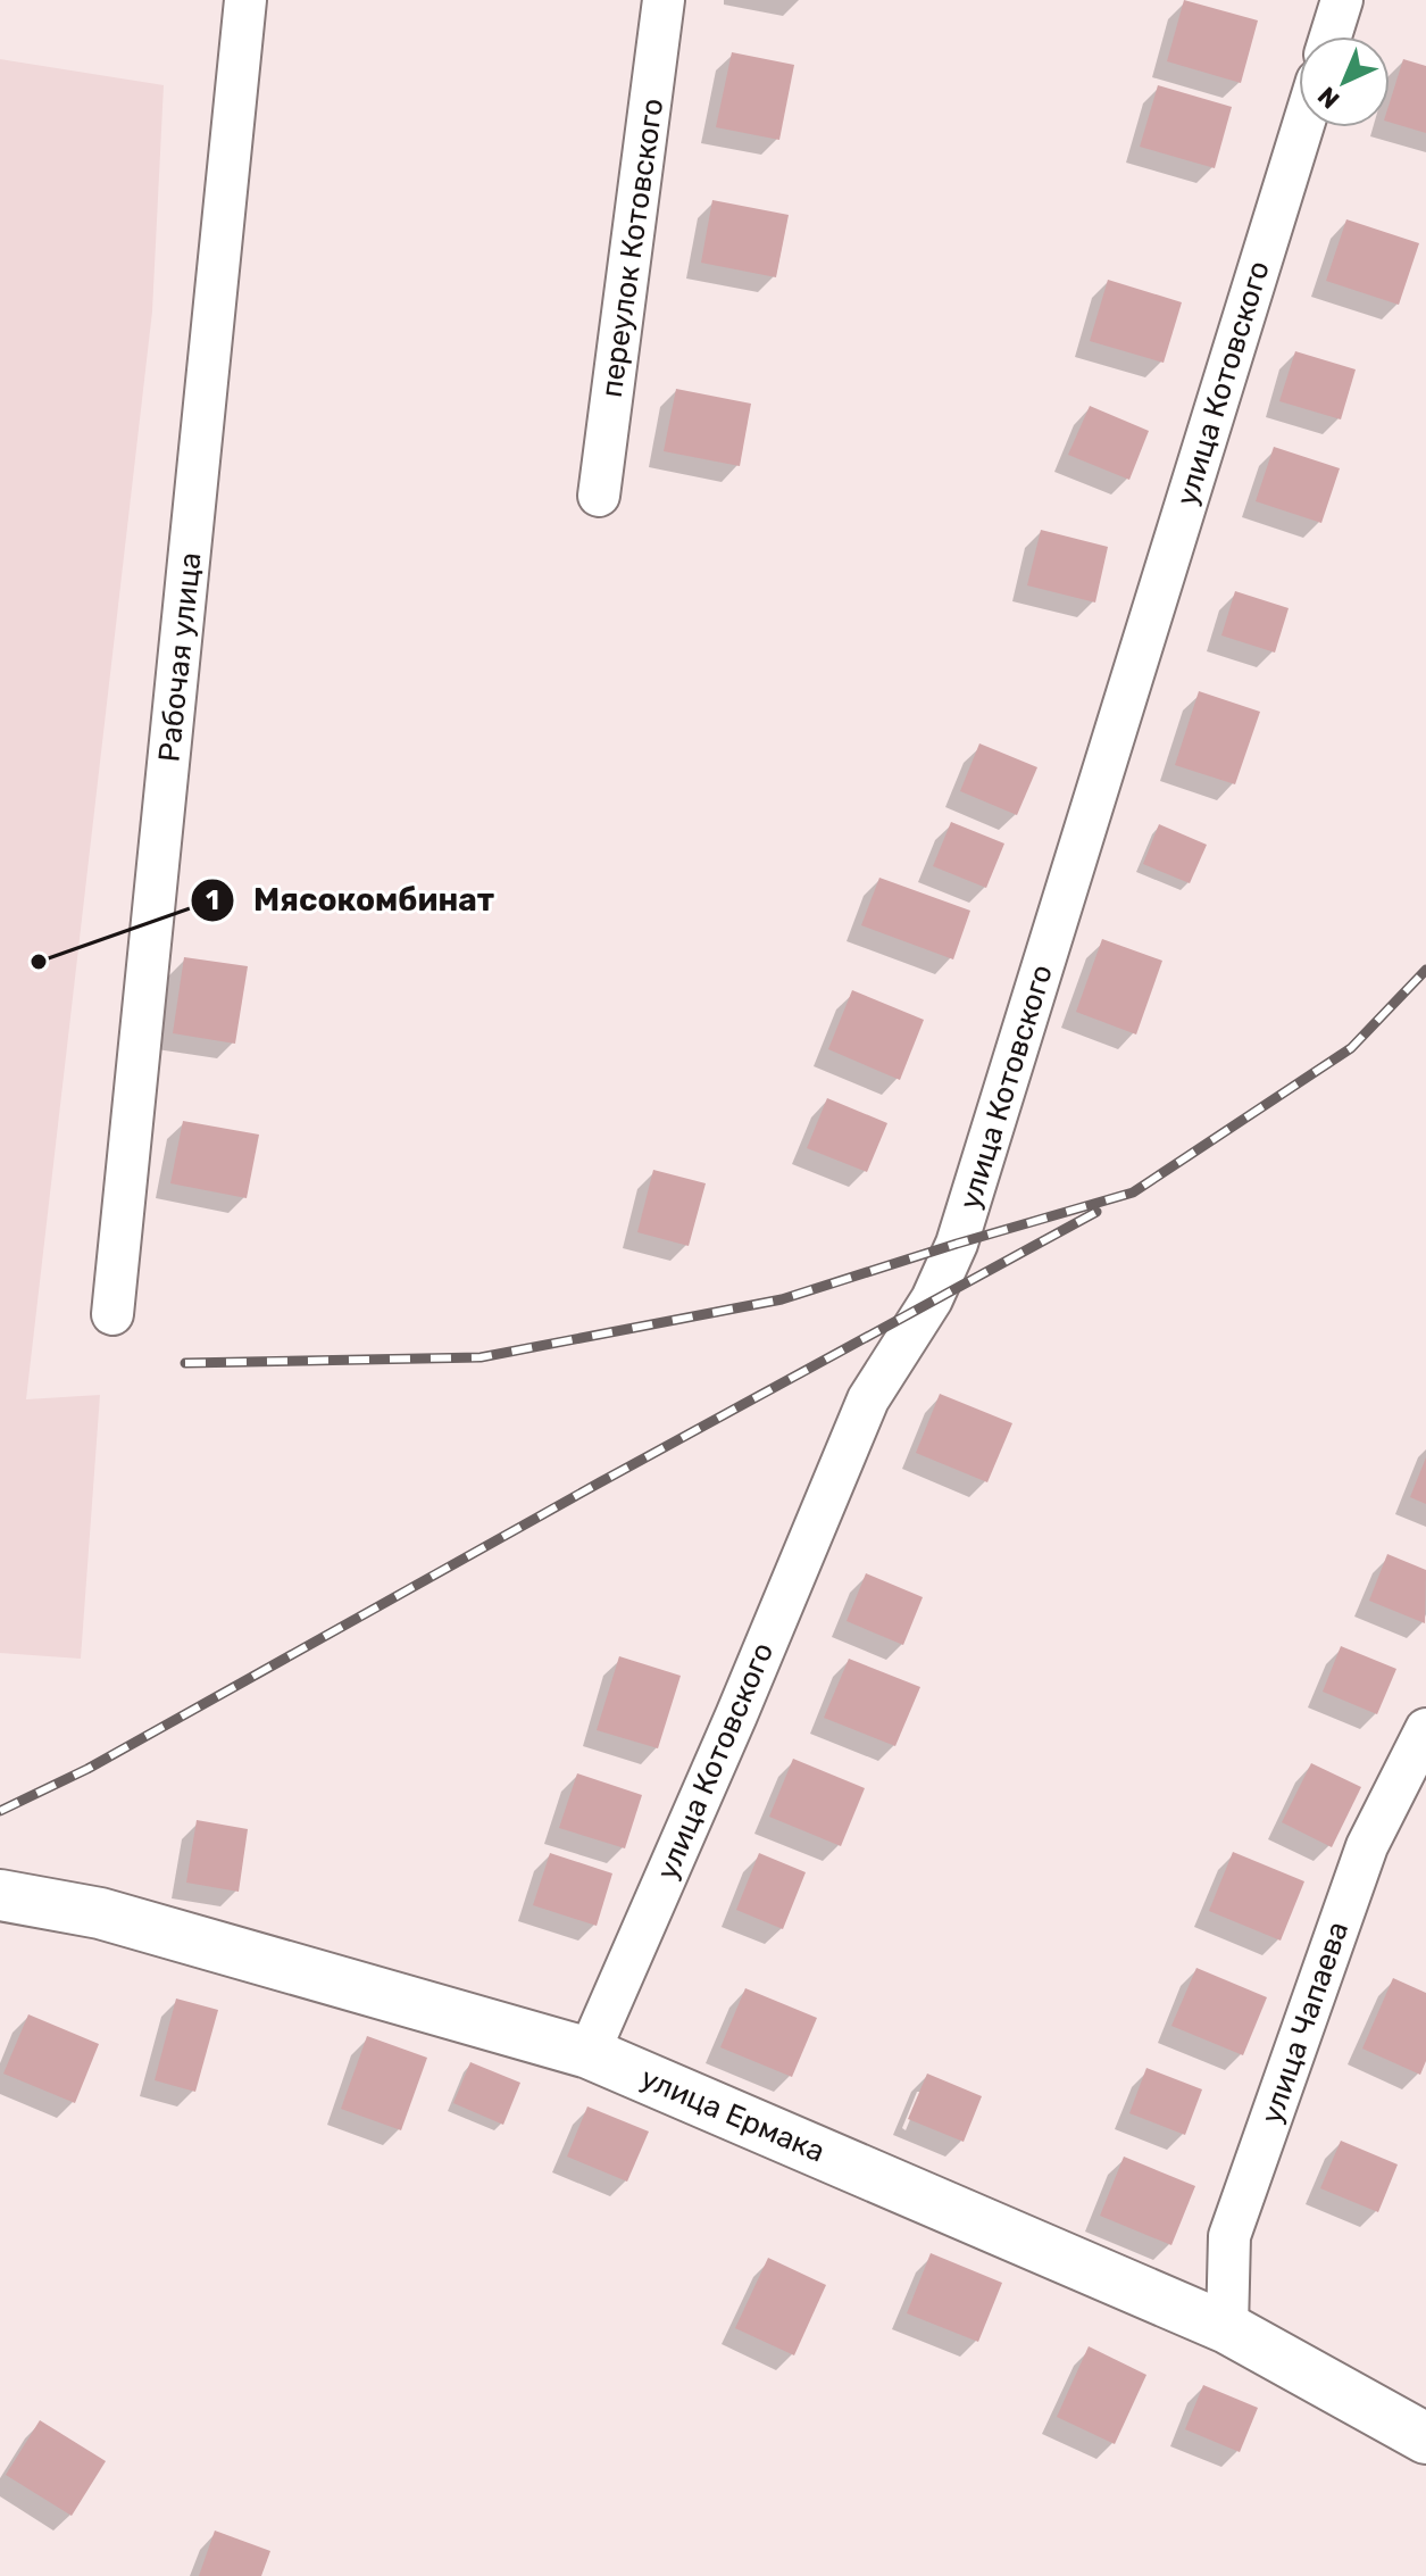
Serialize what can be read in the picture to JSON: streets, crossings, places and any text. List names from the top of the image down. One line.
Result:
{"streets":{"street":["переулок Котовского","улица Котовского","Рабочая улица","улица Чапаева","улица Ермака"]},"crossings":[["улица Котовского","улица Ермака"],["улица Чапаева","улица Ермака"]],"places":["Мясокомбинат"],"north":"bottom left"}
